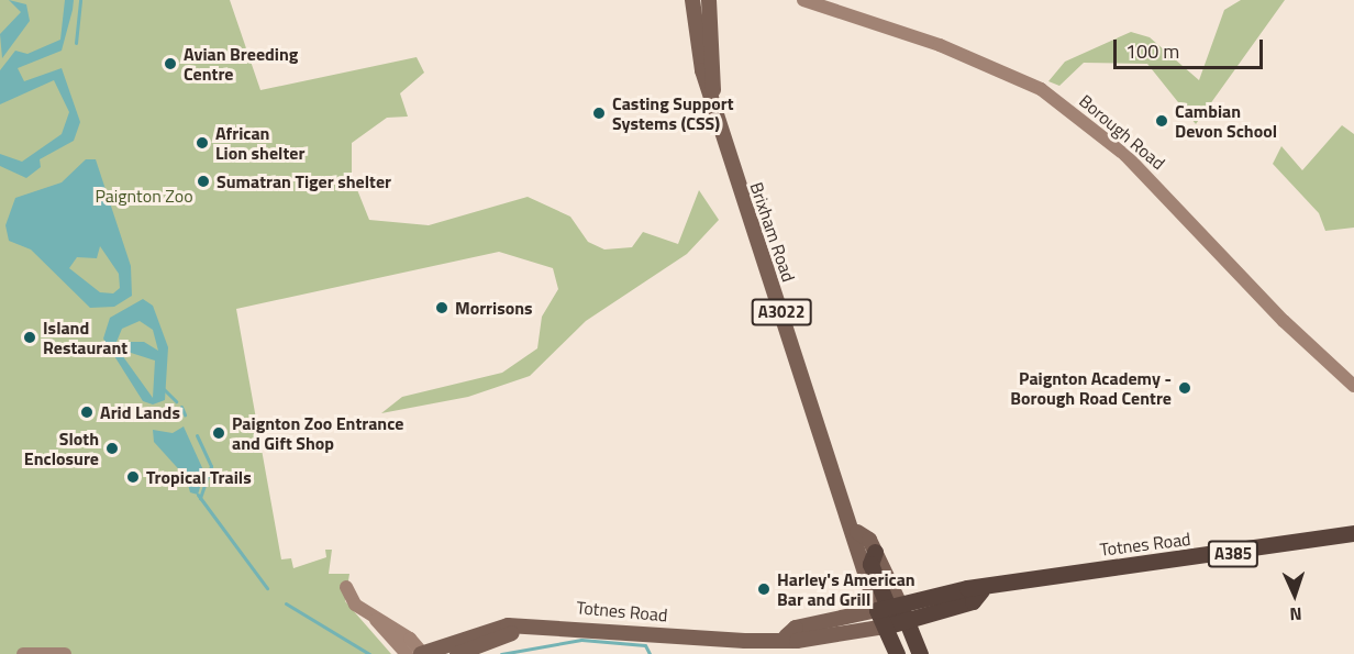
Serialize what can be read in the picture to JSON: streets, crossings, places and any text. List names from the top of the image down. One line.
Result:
{"streets":{"highway":["Totnes Road","A385"],"main road":["Borough Road","Brixham Road","A3022"]},"crossings":[["Brixham Road","Totnes Road"]],"parks":["Paignton Zoo"],"places":["Avian Breeding Centre","Casting Support Systems (CSS)","Cambian Devon School","African Lion shelter","Sumatran Tiger shelter","Morrisons","Island Restaurant","Paignton Academy - Borough Road Centre","Arid Lands","Paignton Zoo Entrance and Gift Shop","Sloth Enclosure","Tropical Trails","Harley's American Bar and Grill"],"scale_bar":"100 m","north":"bottom"}
